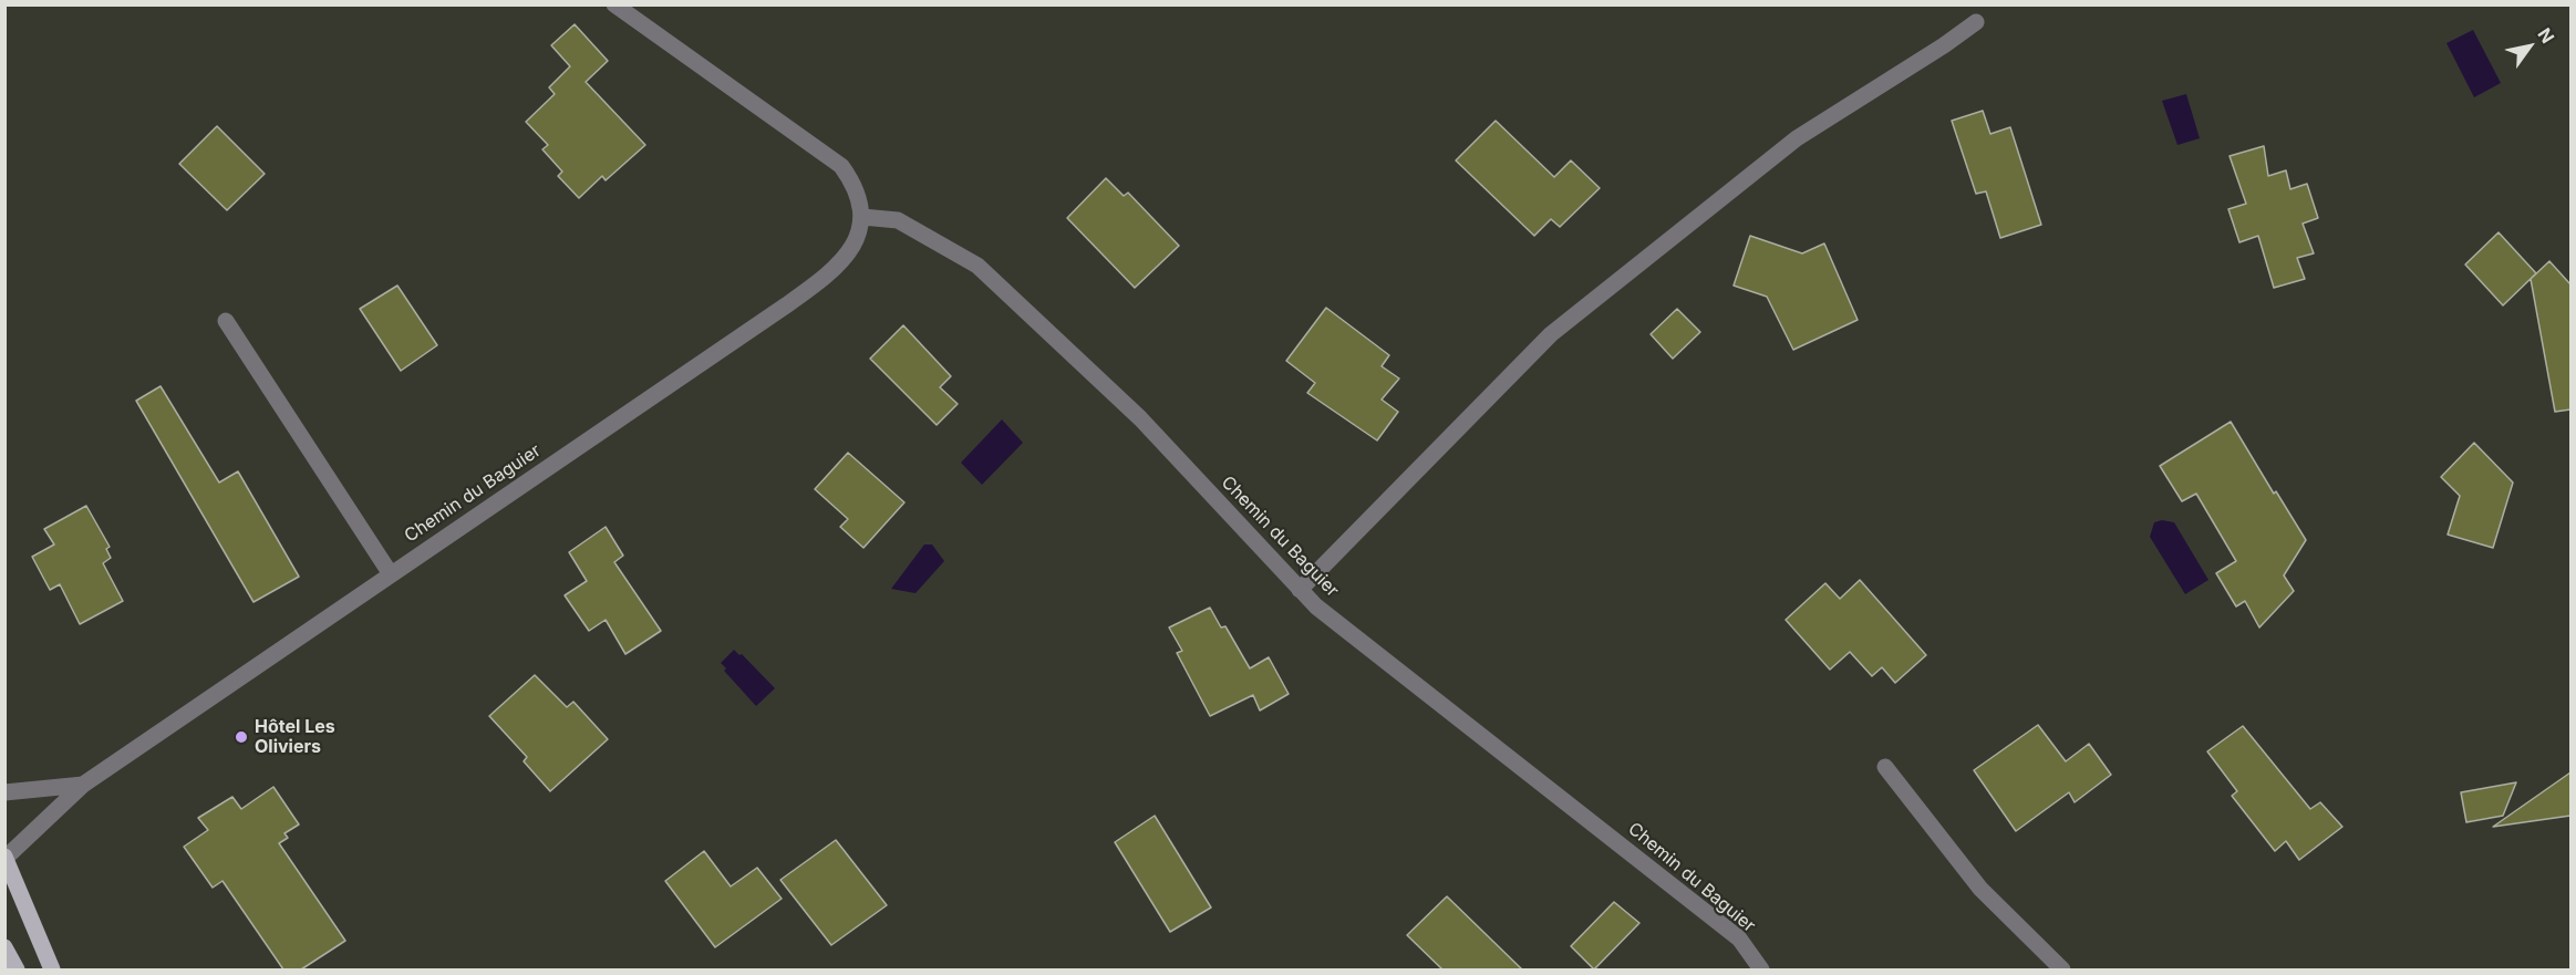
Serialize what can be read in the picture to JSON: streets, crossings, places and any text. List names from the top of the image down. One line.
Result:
{"streets":{"street":["Chemin du Baguier"]},"places":["Hôtel Les Oliviers"],"north":"top right"}
